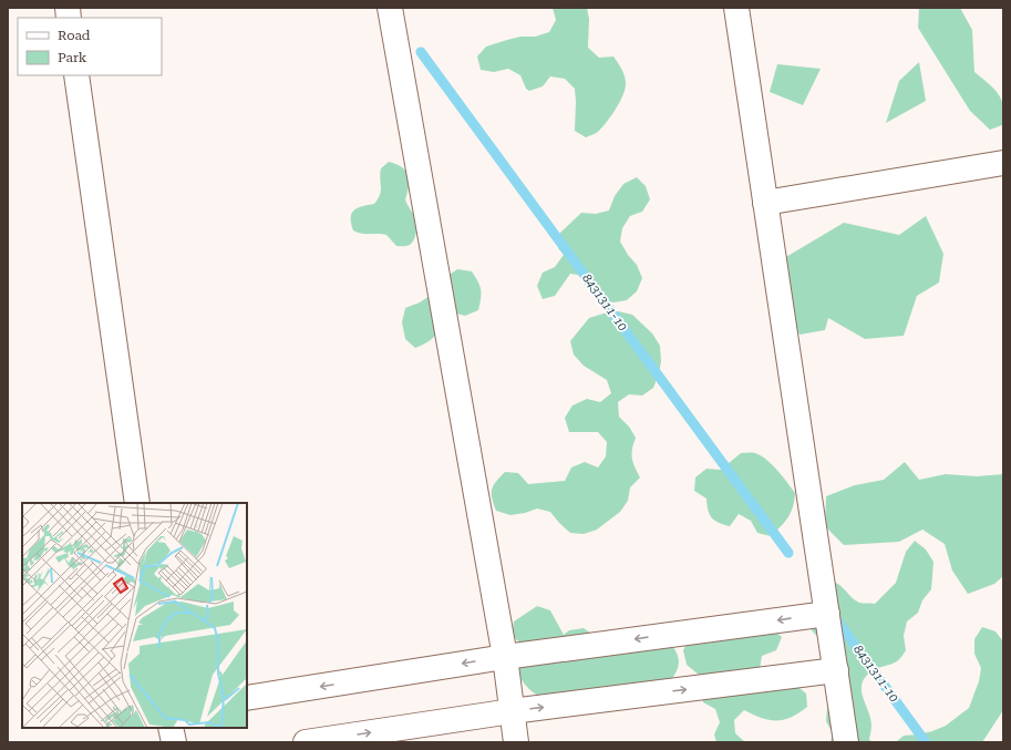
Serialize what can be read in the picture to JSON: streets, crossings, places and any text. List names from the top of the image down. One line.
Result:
{"water":["8431311-10"],"legend":["Road","Park"]}
